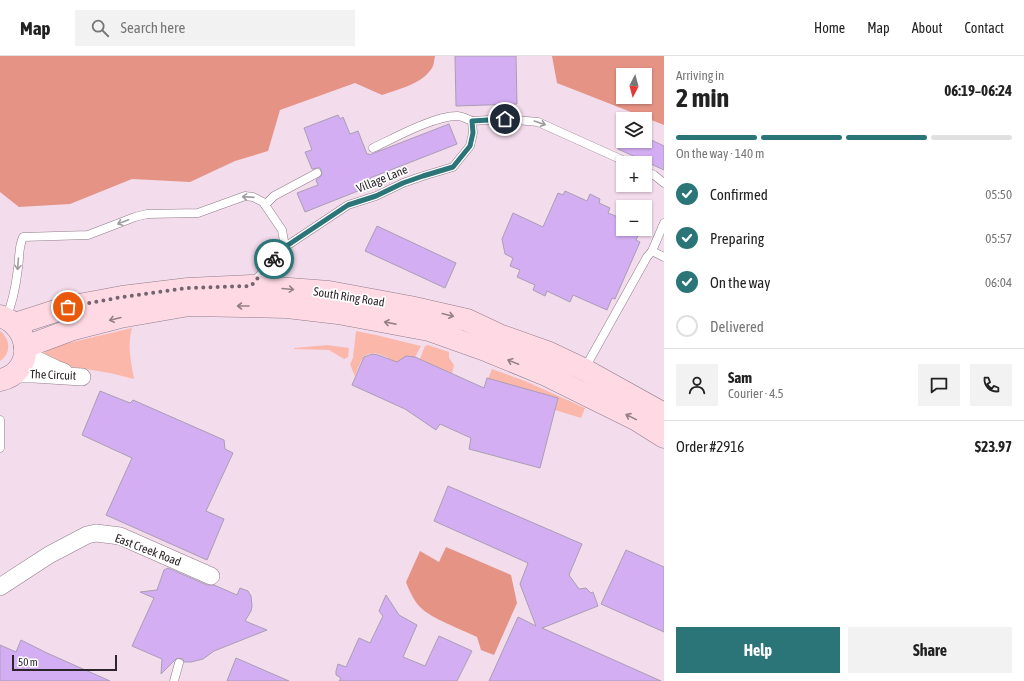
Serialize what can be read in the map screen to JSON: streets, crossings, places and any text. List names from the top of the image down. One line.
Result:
{"streets":{"street":["South Ring Road","The Circuit","East Creek Road"],"lane":["Village Lane"]},"crossings":[["Village Lane","South Ring Road"],["South Ring Road","The Circuit"]],"scale_bar":"50 m","north":"bottom","page":{"header":"Map","search":"Search here","nav":["Home","Map","About","Contact"],"heading":["2 min","Arriving in","06:19–06:24"],"panel":["Sam","Courier · 4.5","Order #2916","$23.97"],"map_buttons":["+","−"],"bar":"On the way · 140 m","list":[["Confirmed","05:50"],["Preparing","05:57"],["On the way","06:04"],"Delivered"],"buttons":["Help","Share"],"scale":"50 m"}}
